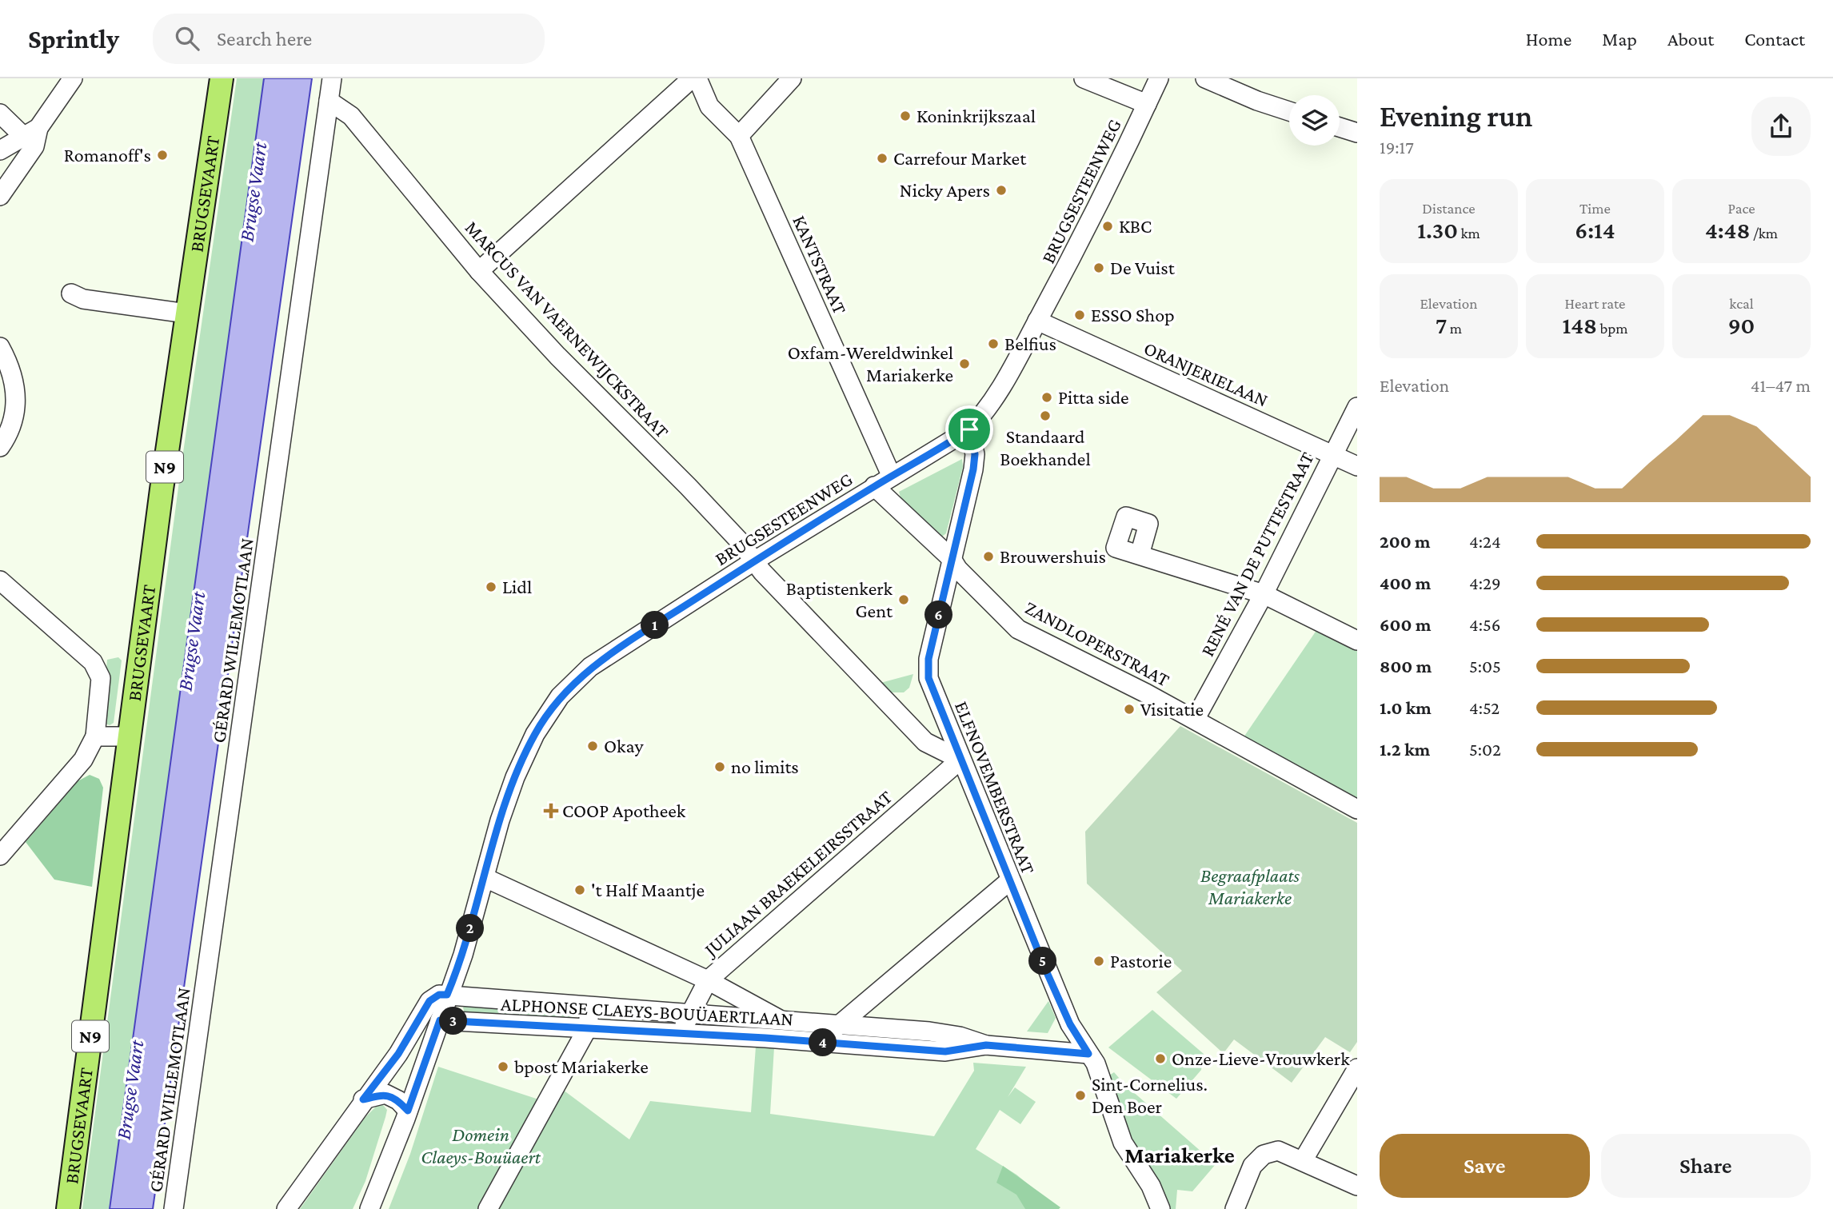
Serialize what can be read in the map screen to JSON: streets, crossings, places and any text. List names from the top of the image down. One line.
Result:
{"streets":{"main road":["BRUGSEVAART","N9"],"street":["BRUGSESTEENWEG","KANTSTRAAT","MARCUS VAN VAERNEWIJCKSTRAAT","ORANJERIELAAN","RENÉ VAN DE PUTTESTRAAT","GÉRARD WILLEMOTLAAN","ZANDLOPERSTRAAT","ELFNOVEMBERSTRAAT","JULIAAN BRAEKELEIRSSTRAAT","ALPHONSE CLAEYS-BOUÜAERTLAAN"]},"crossings":[["BRUGSESTEENWEG","KANTSTRAAT"],["BRUGSESTEENWEG","MARCUS VAN VAERNEWIJCKSTRAAT"],["BRUGSESTEENWEG","ORANJERIELAAN"],["BRUGSESTEENWEG","ZANDLOPERSTRAAT"],["BRUGSESTEENWEG","ELFNOVEMBERSTRAAT"],["BRUGSESTEENWEG","ALPHONSE CLAEYS-BOUÜAERTLAAN"],["MARCUS VAN VAERNEWIJCKSTRAAT","GÉRARD WILLEMOTLAAN"],["MARCUS VAN VAERNEWIJCKSTRAAT","ELFNOVEMBERSTRAAT"],["MARCUS VAN VAERNEWIJCKSTRAAT","JULIAAN BRAEKELEIRSSTRAAT"],["ORANJERIELAAN","RENÉ VAN DE PUTTESTRAAT"],["RENÉ VAN DE PUTTESTRAAT","ZANDLOPERSTRAAT"],["ZANDLOPERSTRAAT","ELFNOVEMBERSTRAAT"],["ELFNOVEMBERSTRAAT","JULIAAN BRAEKELEIRSSTRAAT"],["ELFNOVEMBERSTRAAT","ALPHONSE CLAEYS-BOUÜAERTLAAN"],["JULIAAN BRAEKELEIRSSTRAAT","ALPHONSE CLAEYS-BOUÜAERTLAAN"]],"districts":["Mariakerke"],"water":["Brugse Vaart"],"parks":["Begraafplaats Mariakerke","Domein Claeys-Bouüaert"],"places":{"other":["Koninkrijkszaal","Romanoff's","Carrefour Market","Nicky Apers","KBC","De Vuist","ESSO Shop","Belfius","Oxfam-Wereldwinkel Mariakerke","Pitta side","Standaard Boekhandel","Brouwershuis","Lidl","Baptistenkerk Gent","Visitatie","Okay","no limits","'t Half Maantje","Pastorie","Onze-Lieve-Vrouwkerk","bpost Mariakerke","Sint-Cornelius. Den Boer"],"health":["COOP Apotheek"]},"page":{"header":"Sprintly","search":"Search here","nav":["Home","Map","About","Contact"],"heading":["Evening run","19:17"],"stats":[["Distance","1.30 km"],["Time","6:14"],["Pace","4:48 /km"],["Elevation","7 m"],["Heart rate","148 bpm"],["kcal","90"]],"chart":["Elevation","41–47 m"],"list":[{"name":"200 m","note":"4:24"},{"name":"400 m","note":"4:29"},{"name":"600 m","note":"4:56"},{"name":"800 m","note":"5:05"},{"name":"1.0 km","note":"4:52"},{"name":"1.2 km","note":"5:02"}],"pins":["6","1","2","5","3","4"],"buttons":["Save","Share"]}}
